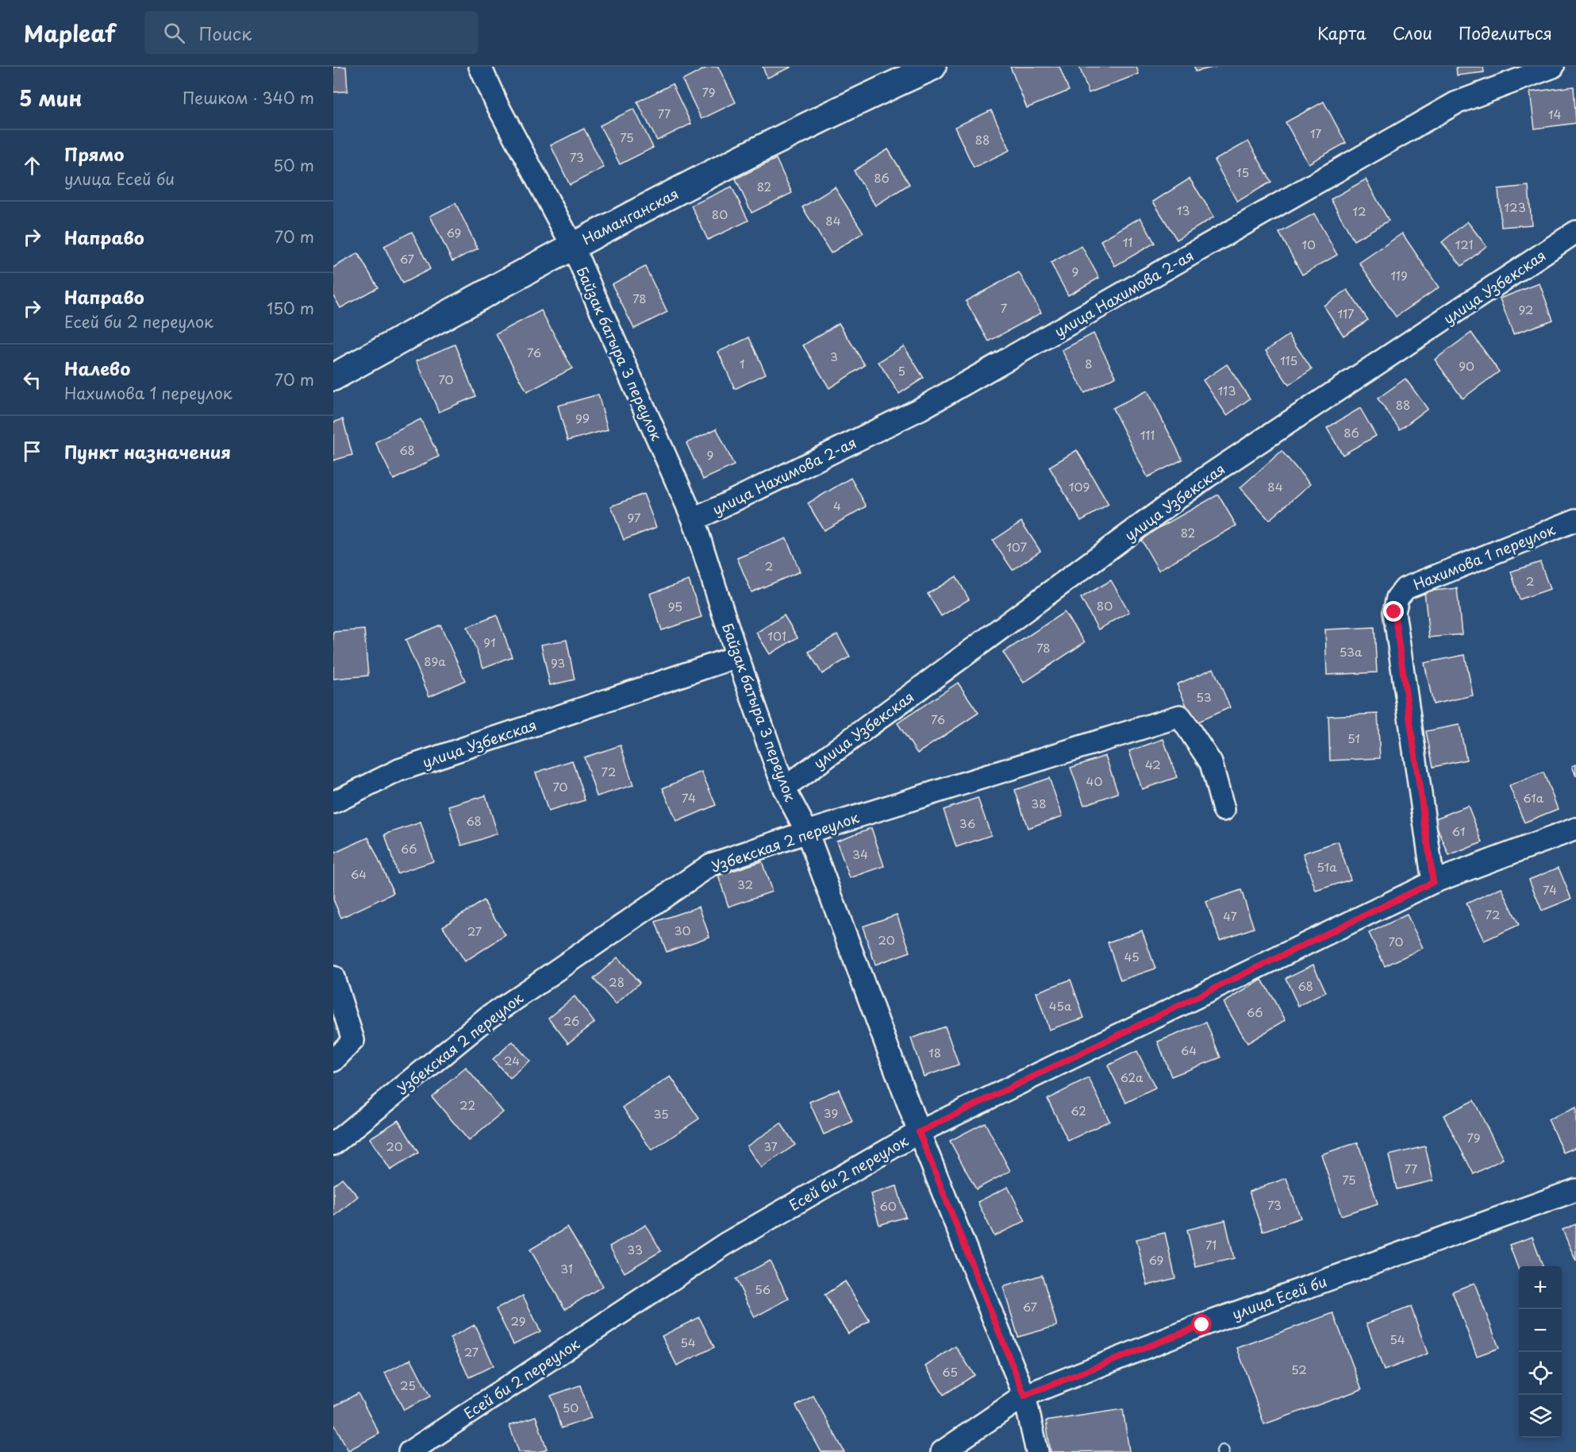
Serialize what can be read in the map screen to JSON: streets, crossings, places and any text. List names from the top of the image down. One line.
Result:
{"streets":{"street":["Наманганская","улица Узбекская","улица Нахимова 2-ая","Байзак батыра 3 переулок","Нахимова 1 переулок","Узбекская 2 переулок","Есей би 2 переулок","улица Есей би"]},"crossings":[["Наманганская","Байзак батыра 3 переулок"],["улица Узбекская","Байзак батыра 3 переулок"],["улица Нахимова 2-ая","Байзак батыра 3 переулок"],["Байзак батыра 3 переулок","Узбекская 2 переулок"],["Байзак батыра 3 переулок","Есей би 2 переулок"],["Байзак батыра 3 переулок","улица Есей би"],["Нахимова 1 переулок","Есей би 2 переулок"]],"house_numbers":["79","77","14","17","75","88","73","15","86","82","123","13","12","80","84","69","11","10","121","67","9","119","78","7","92","117","76","3","115","1","8","90","5","70","113","88","99","86","111","68","9","109","84","4","97","82","107","2","2","80","95","101","91","78","53а","89а","93","53","76","51","42","72","40","70","74","61а","38","68","36","61","66","34","51а","64","32","74","72","47","30","27","20","70","45","28","68","45а","66","26","64","18","24","62а","22","62","39","35","79","20","37","77","75","73","60","71","33","69","31","56","67","29","54","54","27","52","65","25","50"],"page":{"header":"Mapleaf","search":"Поиск","nav":["Карта","Слои","Поделиться"],"heading":["5 мин","Пешком · 340 m"],"list":[["Прямо","улица Есей би","50 m"],["Направо","70 m"],["Направо","Есей би 2 переулок","150 m"],["Налево","Нахимова 1 переулок","70 m"],"Пункт назначения"],"map_buttons":["+","−"]}}
